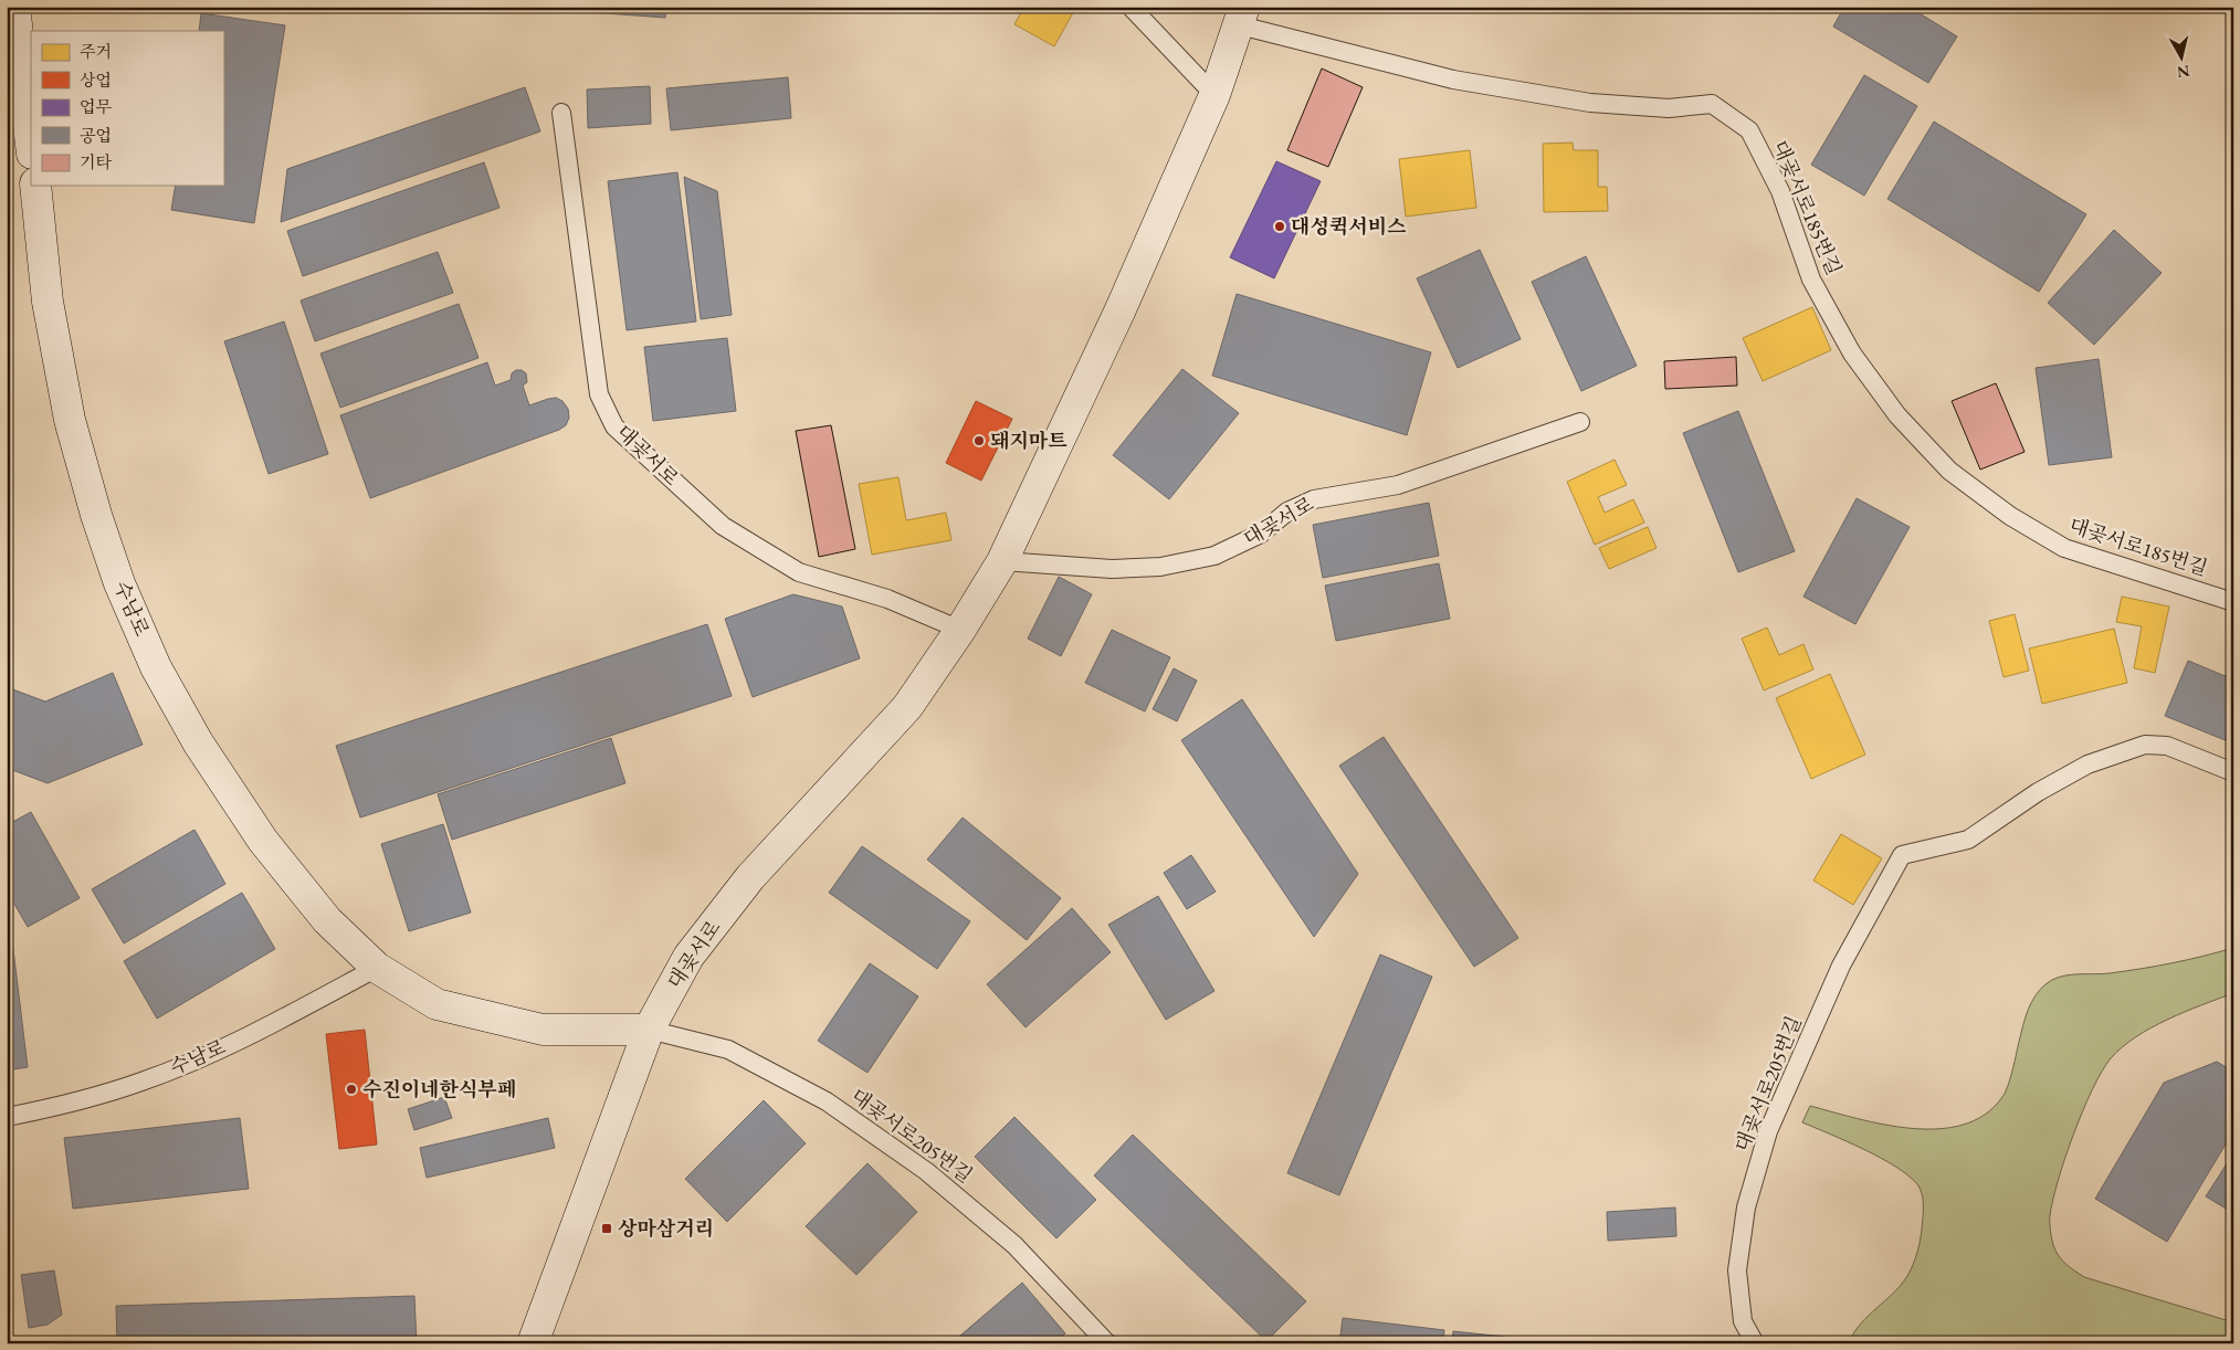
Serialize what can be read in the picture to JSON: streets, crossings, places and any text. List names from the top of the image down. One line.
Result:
{"streets":{"street":["대곶서로","수남로"],"lane":["대곶서로185번길","대곶서로205번길"]},"crossings":[["대곶서로185번길","대곶서로"],["대곶서로","수남로"],["대곶서로","대곶서로205번길"],["수남로","대곶서로205번길"]],"places":{"other":["대성퀵서비스","돼지마트","수진이네한식부페"],"transit":["상마삼거리"]},"legend":["주거","상업","업무","공업","기타"],"north":"bottom"}
